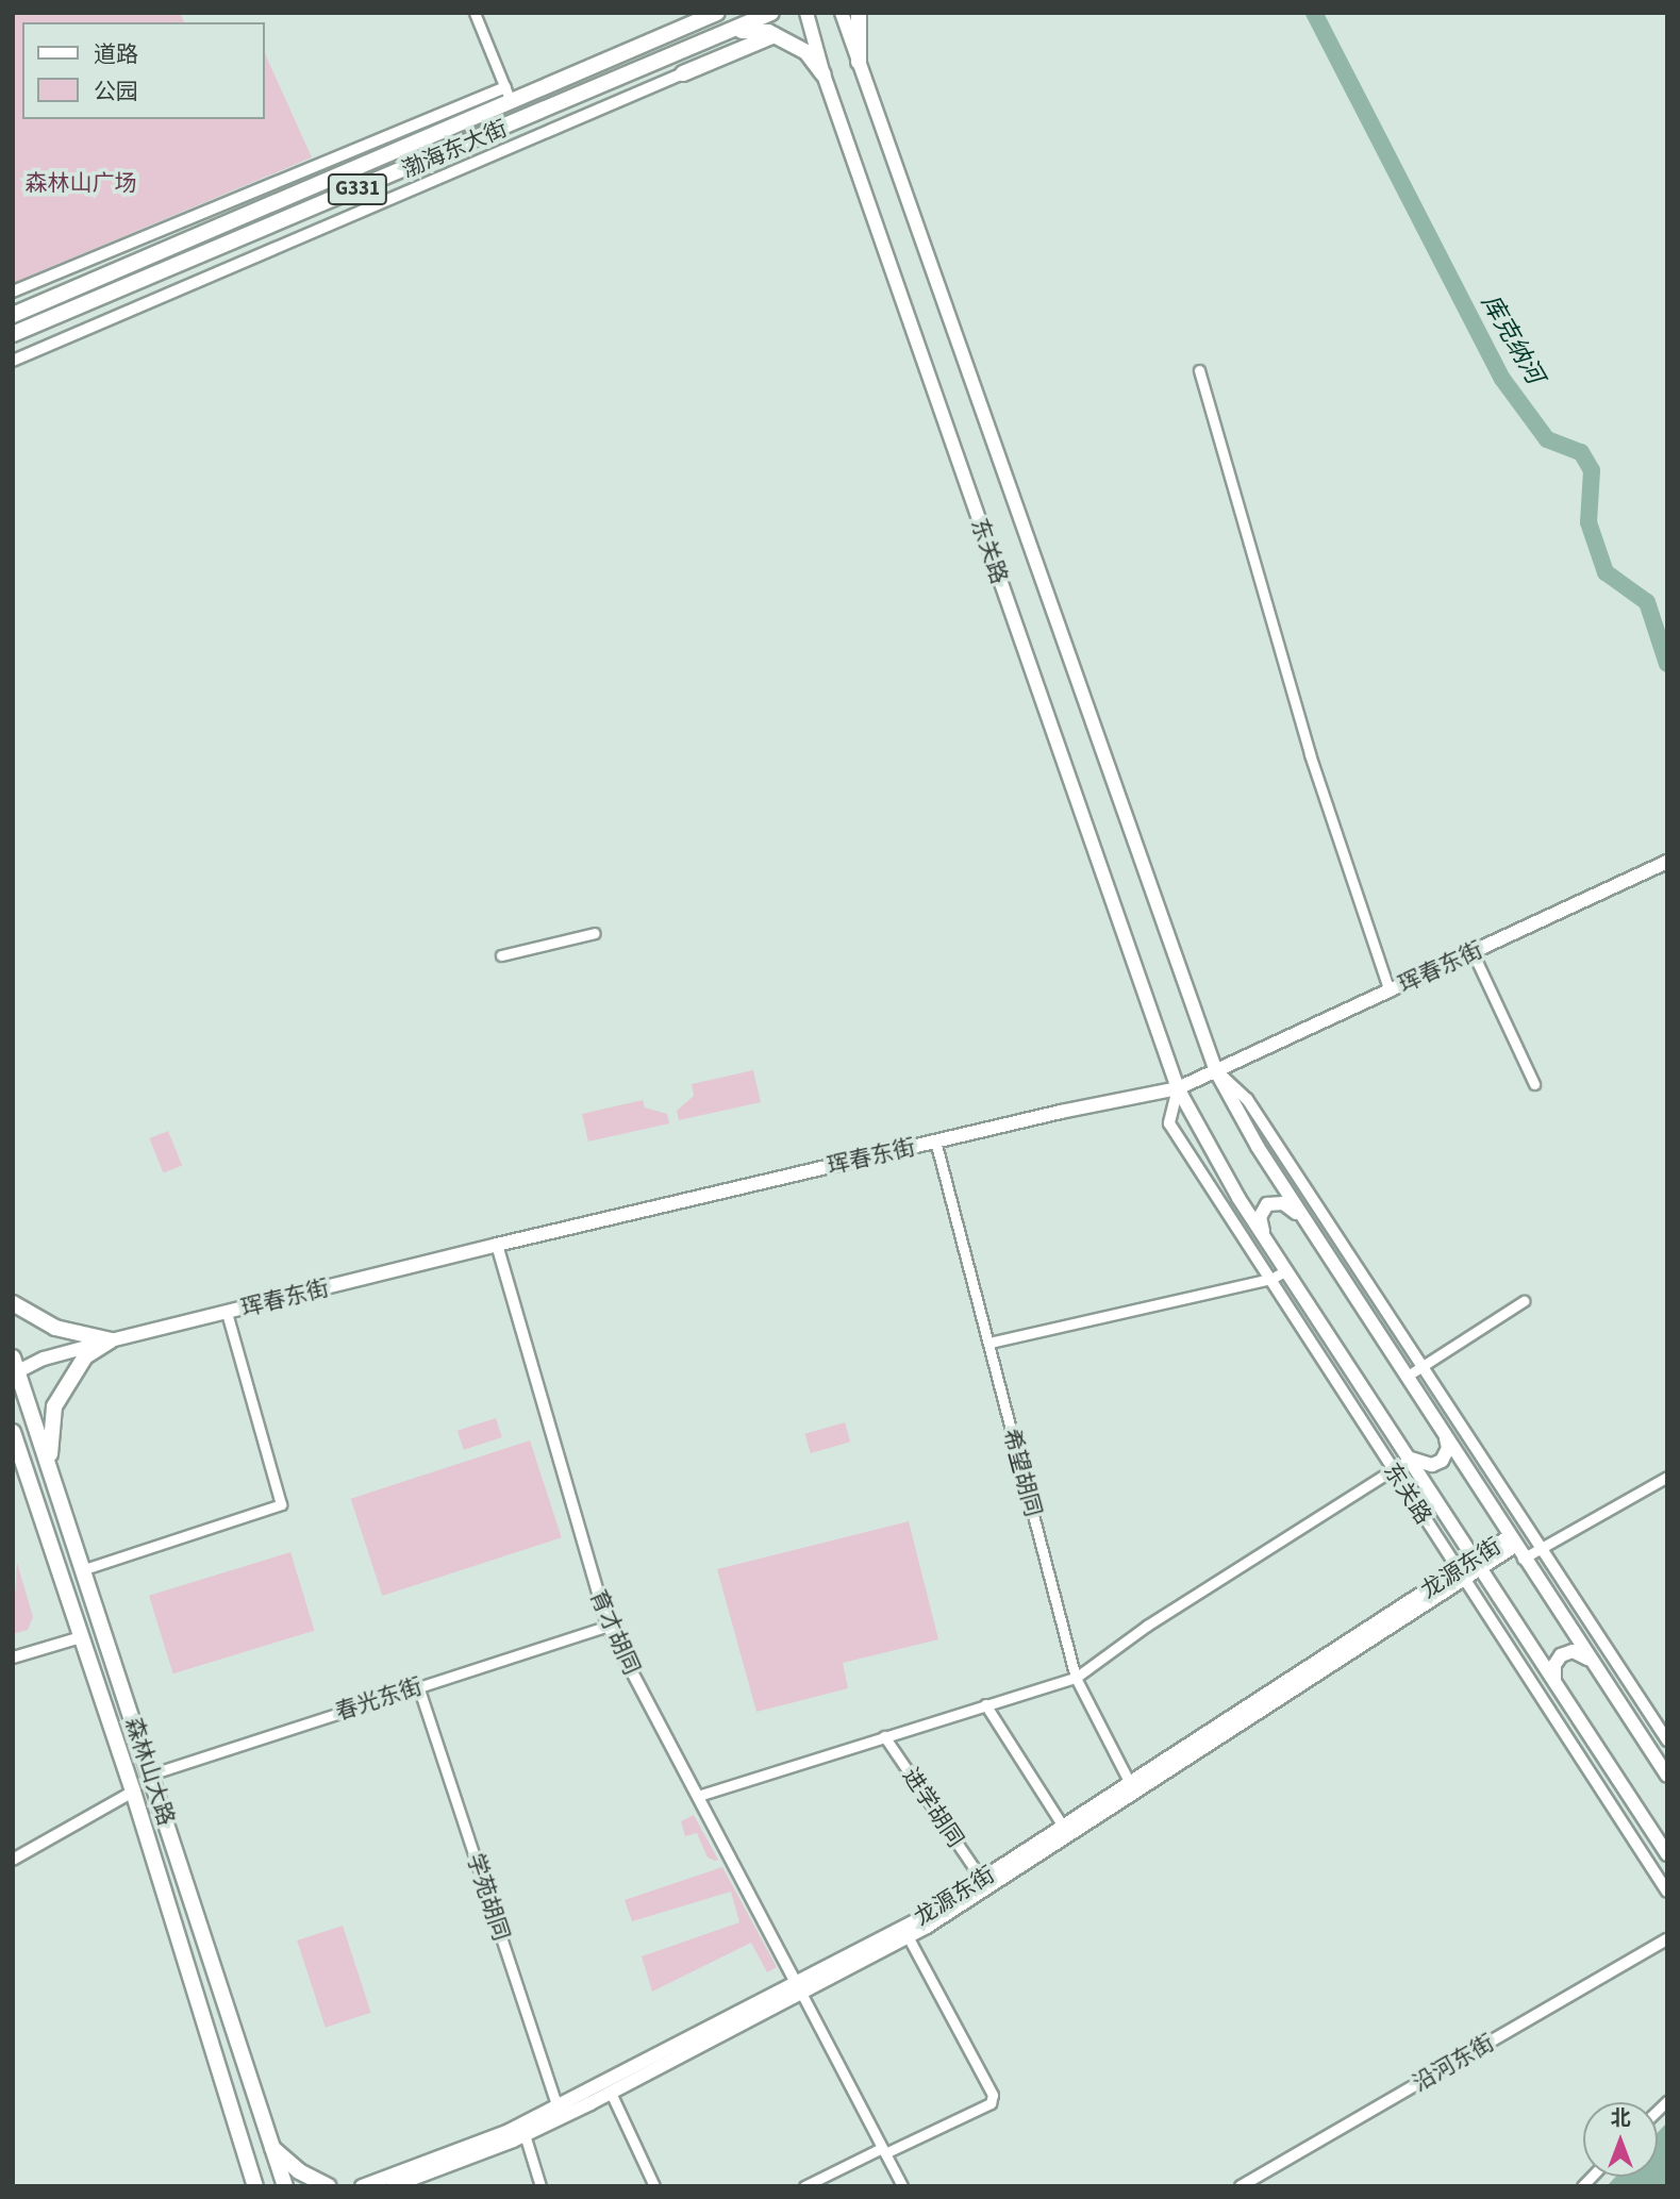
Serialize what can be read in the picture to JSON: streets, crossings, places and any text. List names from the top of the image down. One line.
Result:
{"streets":{"main road":["渤海东大街","G331","东关路","珲春东街","龙源东街","森林山大路"],"street":["希望胡同","育才胡同","春光东街","进学胡同","学苑胡同","沿河东街"]},"crossings":[["东关路","珲春东街"],["东关路","龙源东街"],["珲春东街","希望胡同"],["珲春东街","育才胡同"],["珲春东街","森林山大路"],["希望胡同","龙源东街"],["龙源东街","育才胡同"],["龙源东街","进学胡同"],["龙源东街","学苑胡同"],["育才胡同","春光东街"],["春光东街","森林山大路"],["春光东街","学苑胡同"]],"water":["库克纳河"],"parks":["森林山广场"],"legend":["道路","公园"],"north":"top"}
